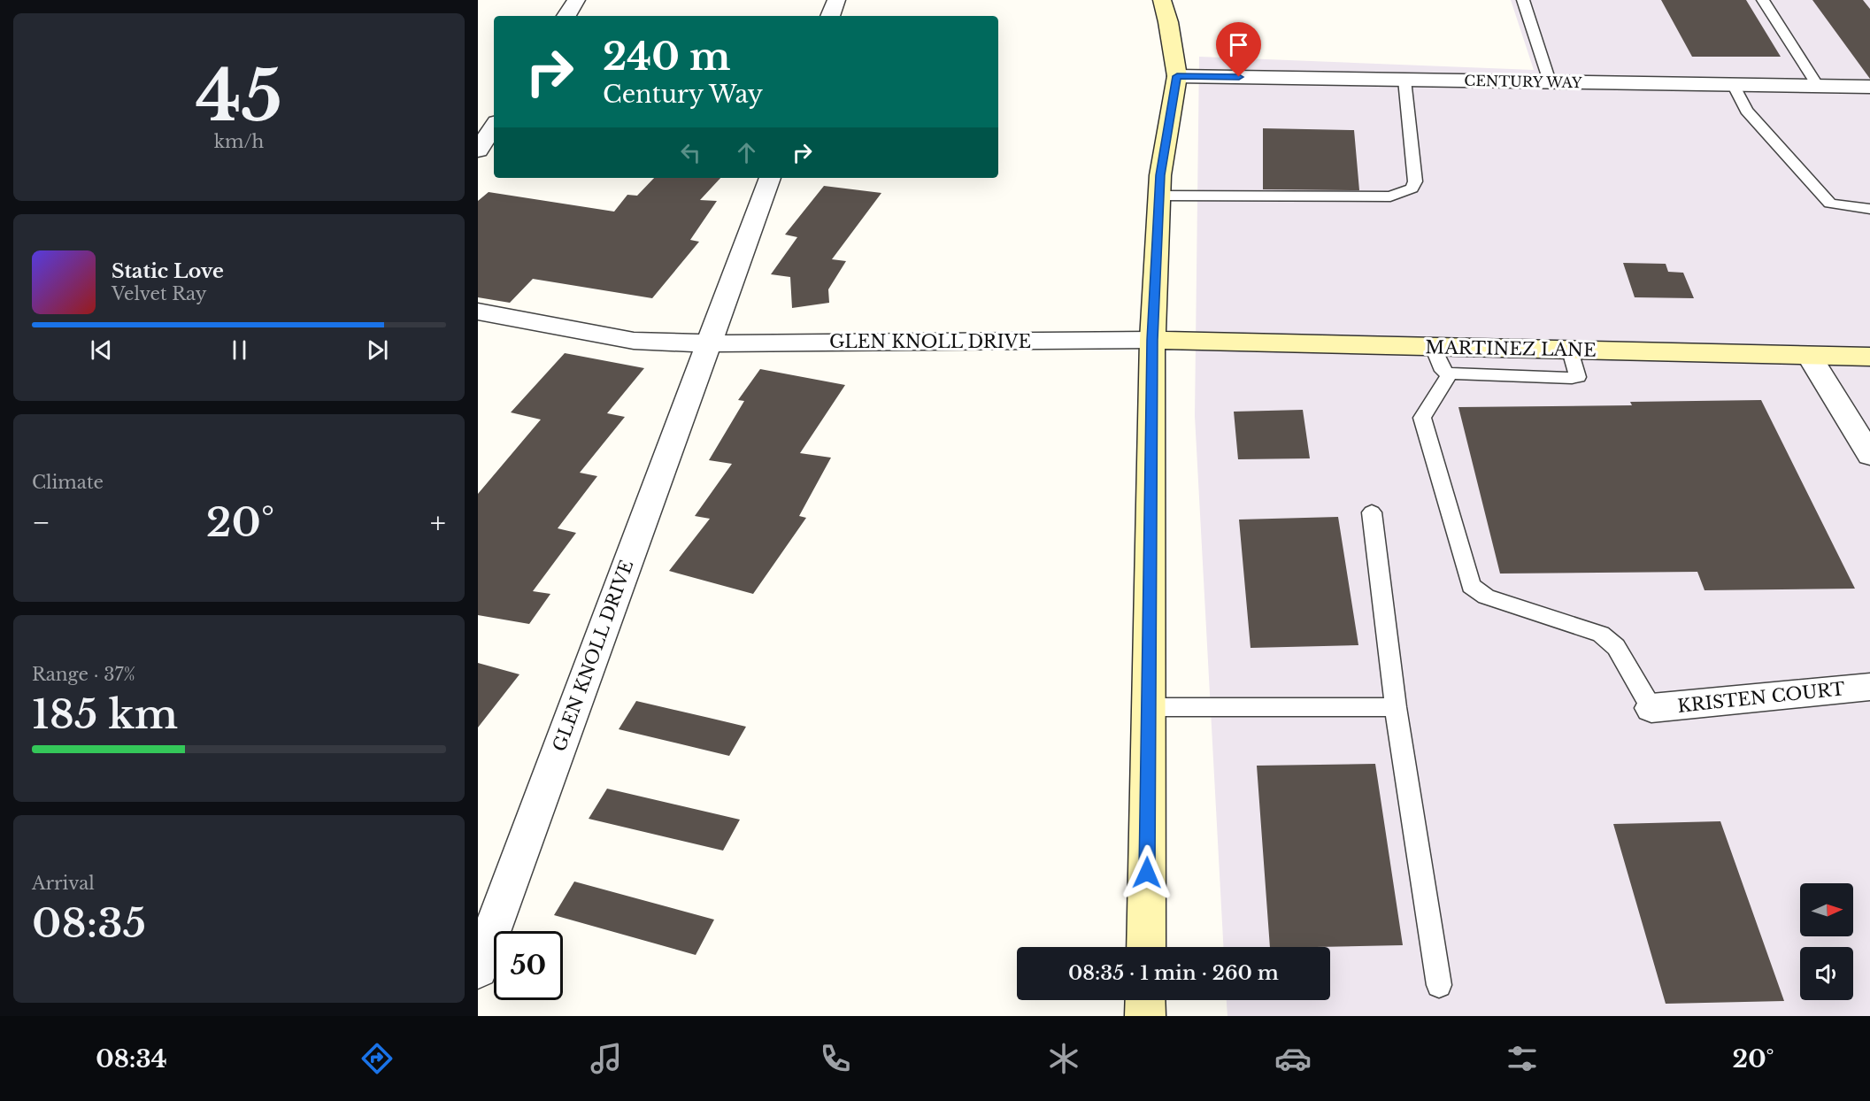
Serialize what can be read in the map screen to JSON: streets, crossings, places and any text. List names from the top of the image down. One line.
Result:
{"streets":{"main road":["MARTINEZ LANE"],"street":["CENTURY WAY","GLEN KNOLL DRIVE","KRISTEN COURT"]},"crossings":[["GLEN KNOLL DRIVE","MARTINEZ LANE"]],"north":"right","page":{"tile":[["45","km/h"],"Climate",["Range · 37%","185 km"],["Arrival","08:35"]],"turn":["240 m","Century Way"],"song":["Static Love","Velvet Ray"],"heat":["−","20°","+"],"limit":"50","trip":"08:35 · 1 min · 260 m","tabs":["08:34","20°"]}}
